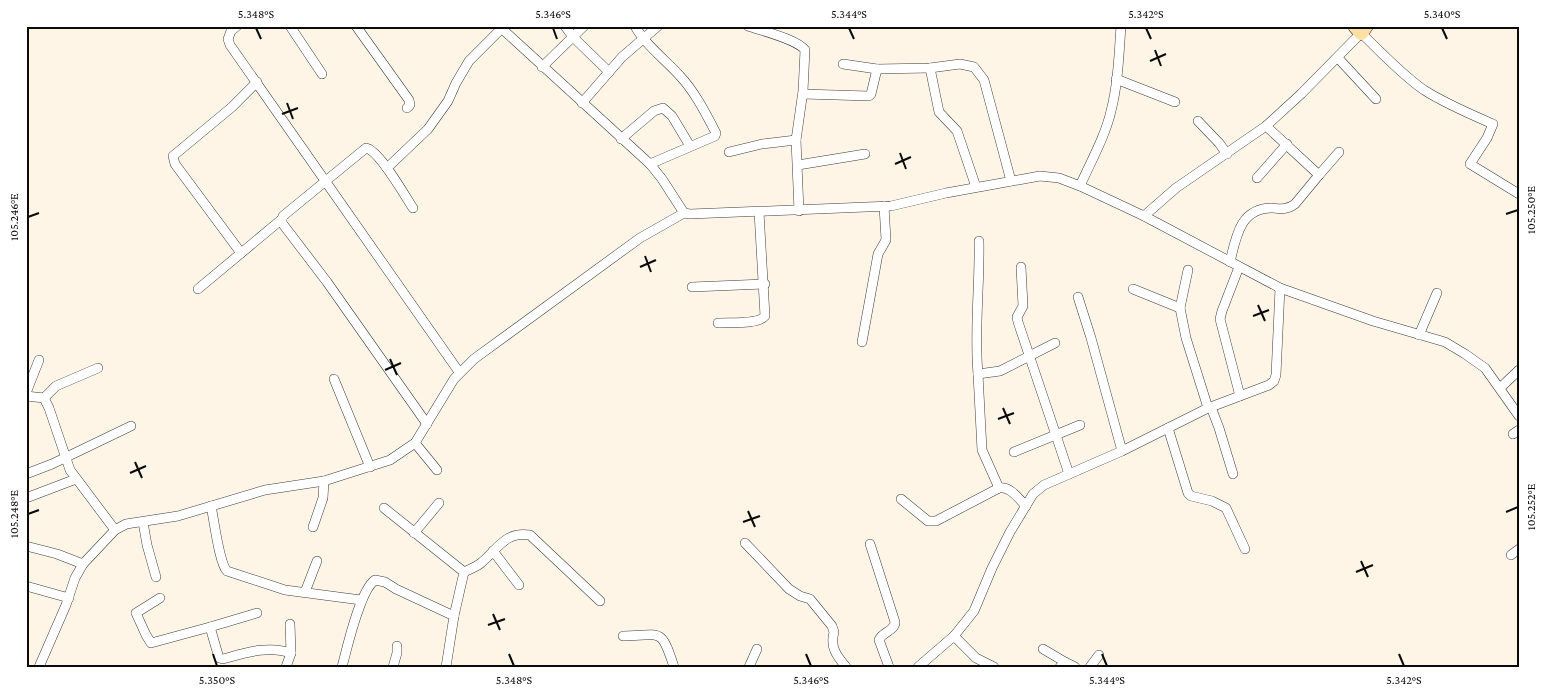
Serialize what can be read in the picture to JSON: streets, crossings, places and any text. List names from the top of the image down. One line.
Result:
{"coordinates":["5.348°S","5.346°S","5.344°S","5.342°S","5.340°S","105.250°E","105.246°E","105.252°E","105.248°E","5.350°S"]}
